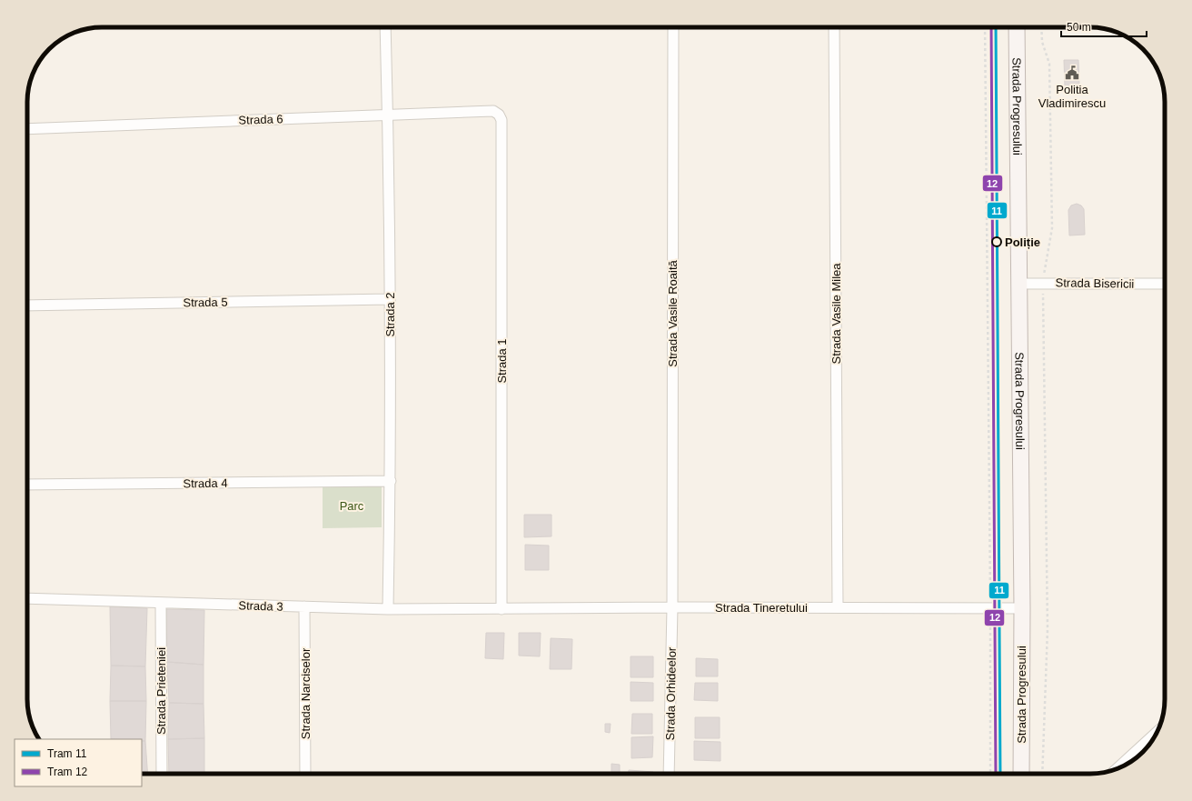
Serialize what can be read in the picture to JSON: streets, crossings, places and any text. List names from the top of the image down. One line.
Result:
{"streets":{"main road":["Strada Progresului"],"street":["Strada 6","Strada Bisericii","Strada 5","Strada Vasile Roaită","Strada Vasile Milea","Strada 2","Strada 1","Strada 4","Strada 3","Strada Tineretului","Strada Prieteniei","Strada Narciselor","Strada Orhideelor"]},"crossings":[["Strada Progresului","Strada Bisericii"],["Strada Progresului","Strada Tineretului"],["Strada 6","Strada 2"],["Strada 6","Strada 1"],["Strada 5","Strada 2"],["Strada Vasile Roaită","Strada Tineretului"],["Strada Vasile Roaită","Strada Orhideelor"],["Strada Vasile Milea","Strada Tineretului"],["Strada 2","Strada 4"],["Strada 2","Strada 3"],["Strada 1","Strada 3"],["Strada 1","Strada Tineretului"],["Strada 3","Strada Tineretului"],["Strada 3","Strada Prieteniei"],["Strada 3","Strada Narciselor"],["Strada Tineretului","Strada Orhideelor"]],"parks":["Parc"],"places":{"public building":["Politia Vladimirescu"],"other":["Poliție"]},"lines":["tram line 11","tram line 12"],"legend":["Tram 11","Tram 12"],"scale_bar":"50 m"}
